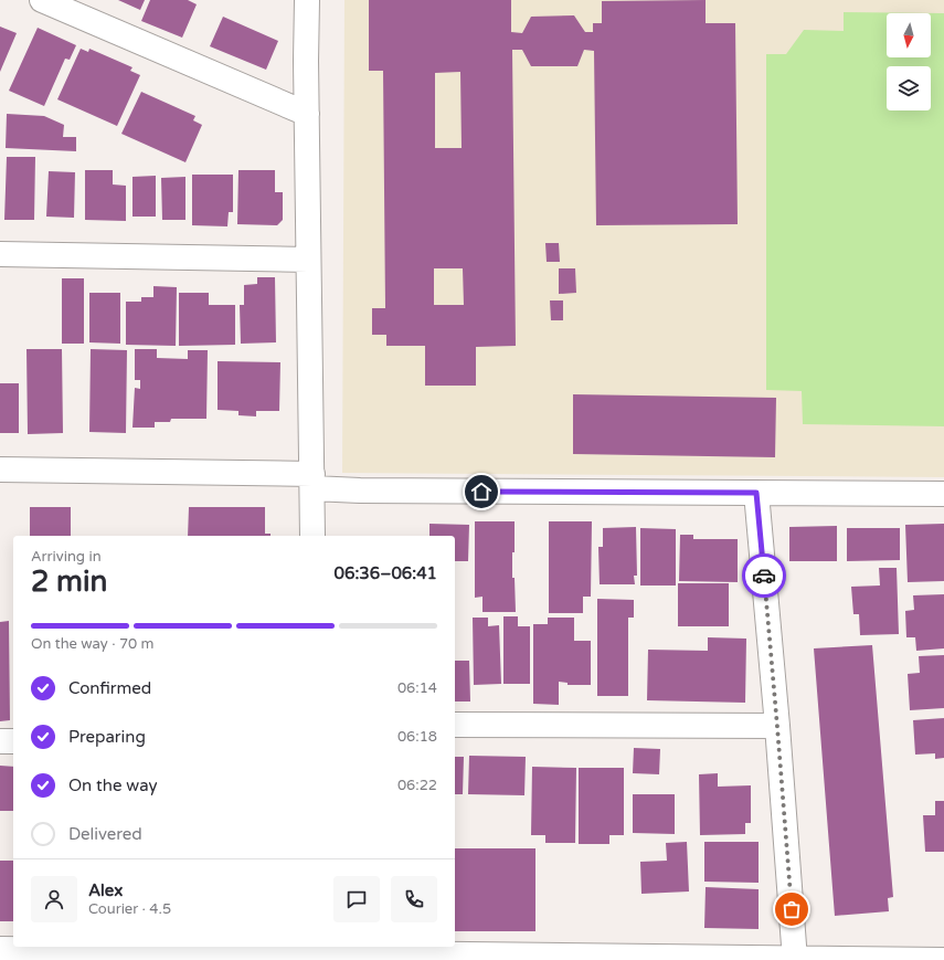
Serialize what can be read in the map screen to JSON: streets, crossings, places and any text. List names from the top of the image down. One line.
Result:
{"north":"bottom","page":{"heading":["2 min","Arriving in","06:36–06:41"],"panel":["Alex","Courier · 4.5"],"bar":"On the way · 70 m","list":[["Confirmed","06:14"],["Preparing","06:18"],["On the way","06:22"],"Delivered"]}}
